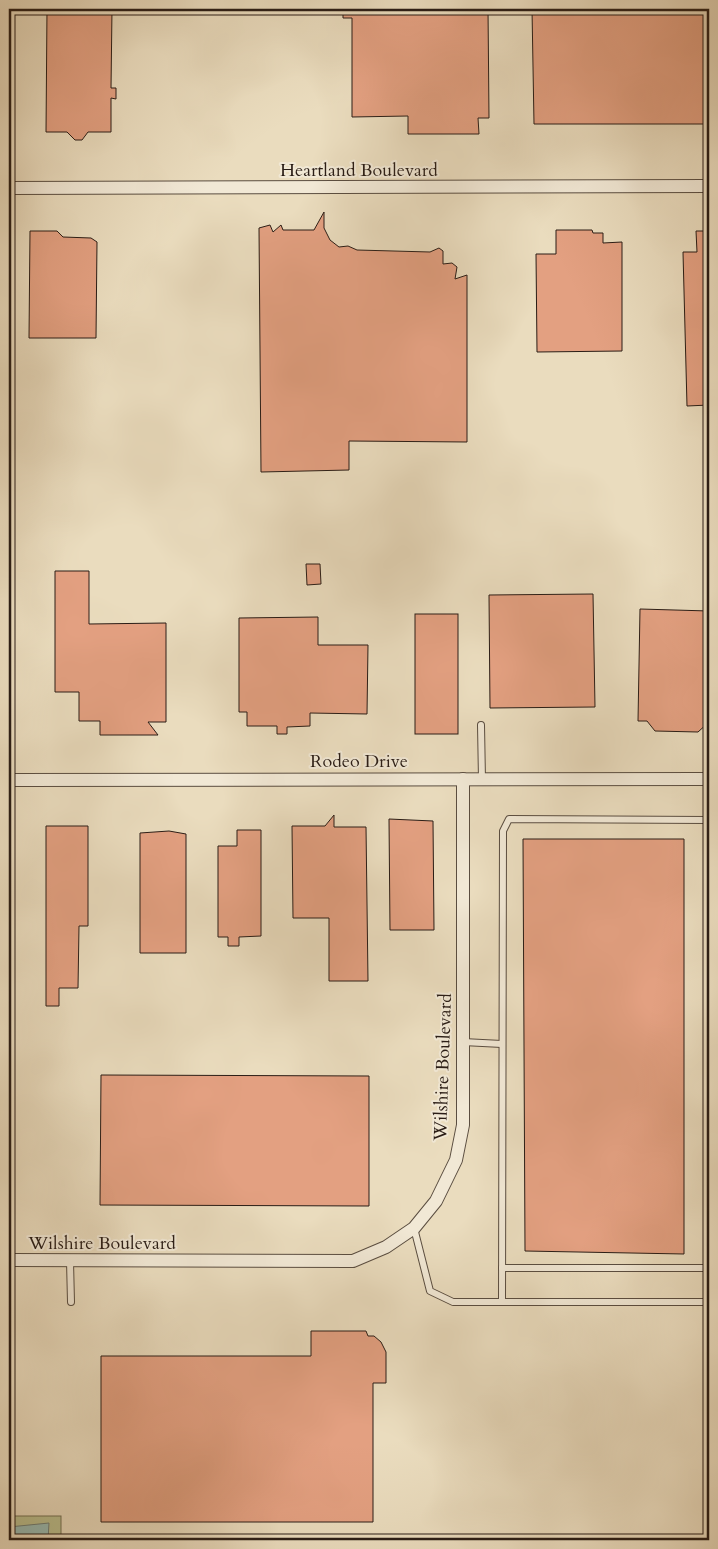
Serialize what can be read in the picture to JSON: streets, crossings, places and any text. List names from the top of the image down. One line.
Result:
{"streets":{"street":["Heartland Boulevard","Rodeo Drive","Wilshire Boulevard"]},"crossings":[["Rodeo Drive","Wilshire Boulevard"]]}
